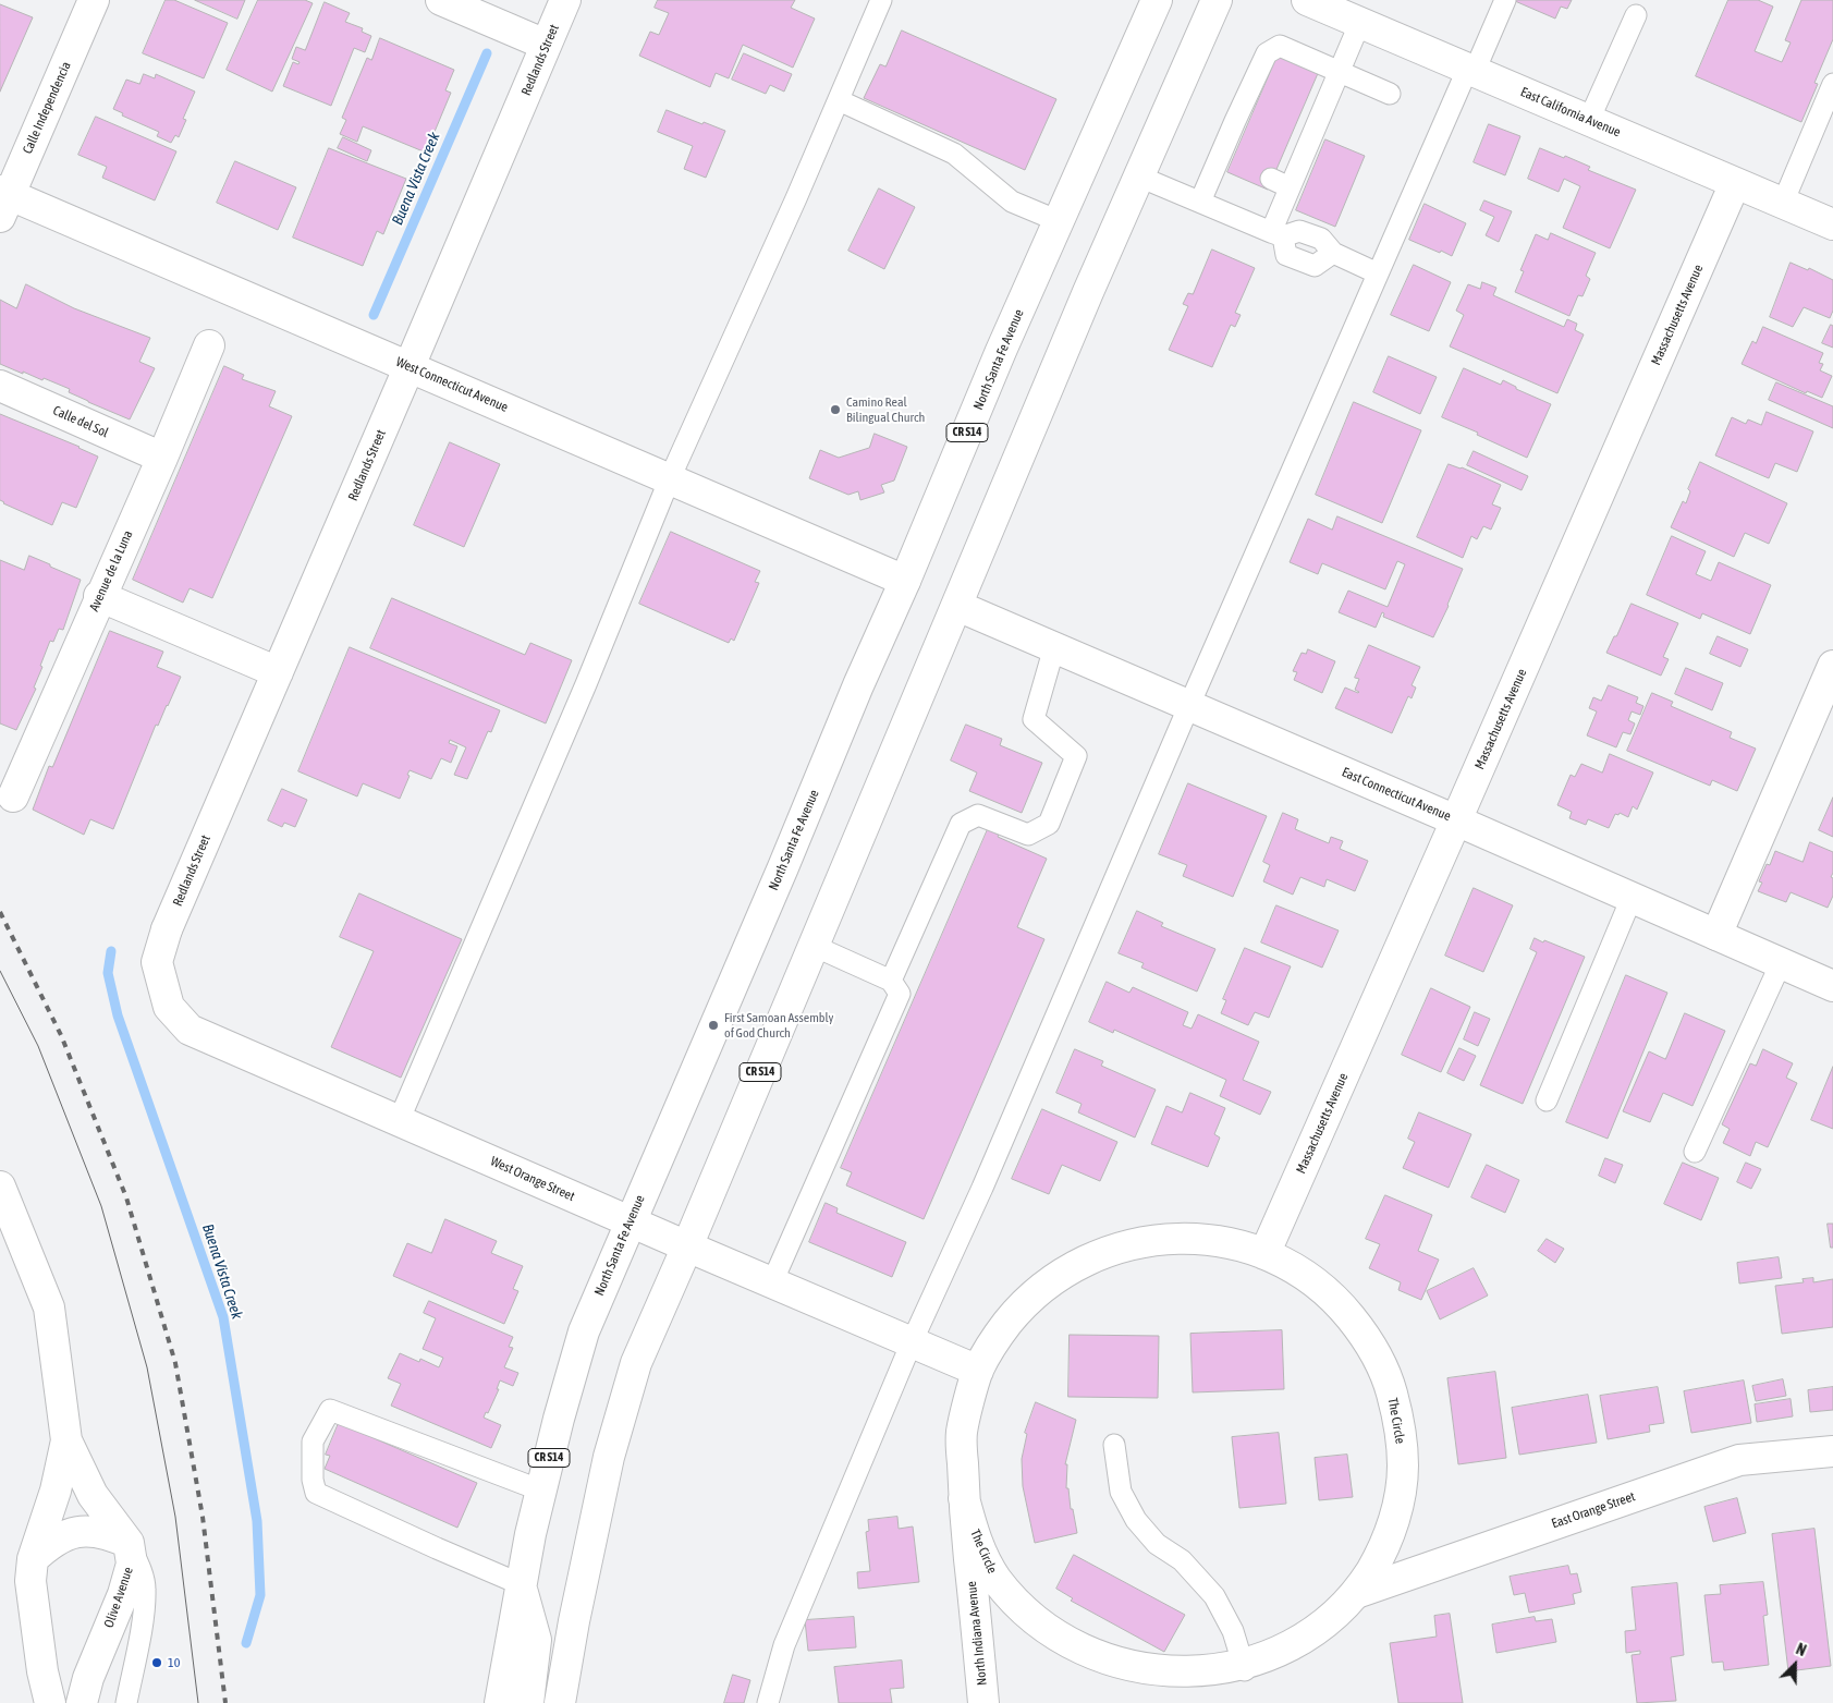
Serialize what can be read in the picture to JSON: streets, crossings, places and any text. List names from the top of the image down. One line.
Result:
{"streets":{"street":["Redlands Street","Calle Independencia","East California Avenue","Massachusetts Avenue","North Santa Fe Avenue","West Connecticut Avenue","Calle del Sol","CR S14","Avenue de la Luna","East Connecticut Avenue","West Orange Street","The Circle","East Orange Street","Olive Avenue","North Indiana Avenue"]},"crossings":[["Redlands Street","West Connecticut Avenue"],["Redlands Street","West Orange Street"],["Calle Independencia","West Connecticut Avenue"],["East California Avenue","Massachusetts Avenue"],["Massachusetts Avenue","East Connecticut Avenue"],["Massachusetts Avenue","The Circle"],["North Santa Fe Avenue","West Connecticut Avenue"],["North Santa Fe Avenue","West Orange Street"],["Calle del Sol","Avenue de la Luna"],["CR S14","East Connecticut Avenue"],["CR S14","West Orange Street"],["West Orange Street","The Circle"],["The Circle","East Orange Street"],["The Circle","North Indiana Avenue"]],"water":["Buena Vista Creek"],"places":["Camino Real Bilingual Church","First Samoan Assembly of God Church","10"],"north":"top right"}
